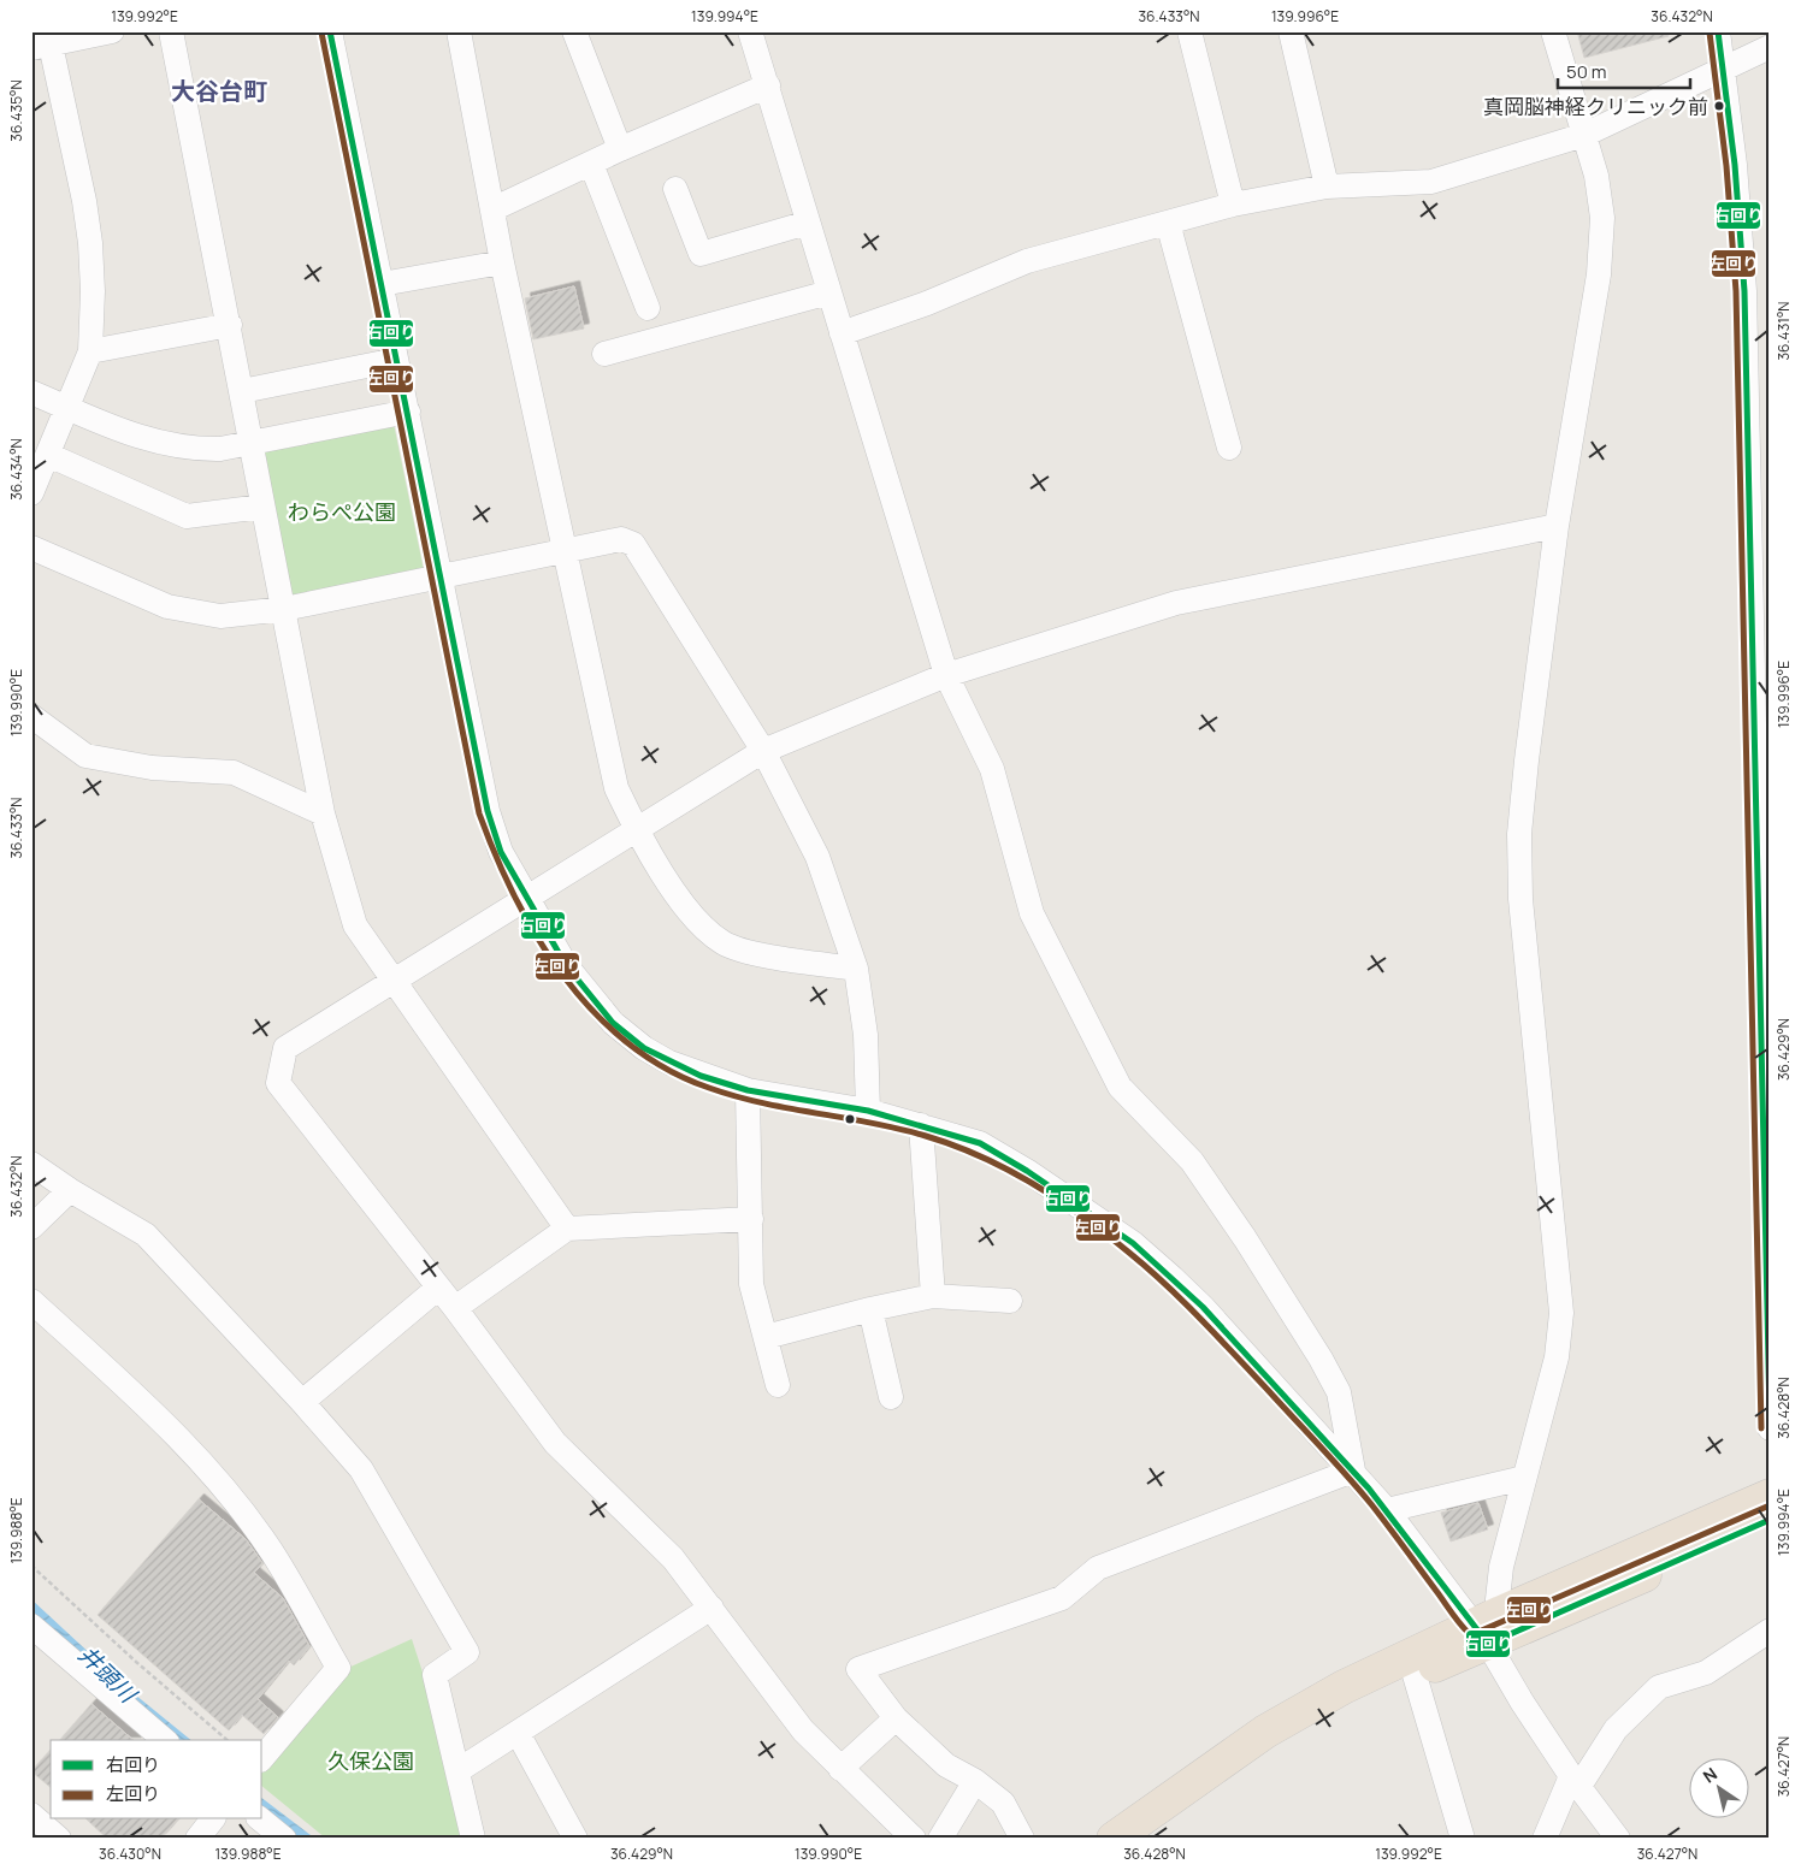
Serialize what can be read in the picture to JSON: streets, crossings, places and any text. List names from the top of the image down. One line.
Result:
{"districts":["大谷台町"],"water":["井頭川"],"parks":["わらぺ公園","久保公園"],"places":["真岡脳神経クリニック前"],"lines":["transit line 右回り","transit line 左回り"],"legend":["右回り","左回り"],"scale_bar":"50 m","north":"top left","coordinates":["139.992°E","139.994°E","36.433°N","139.996°E","36.432°N","36.435°N","36.431°N","36.434°N","139.990°E","36.429°N","36.428°N","139.988°E","36.427°N","36.430°N"]}
